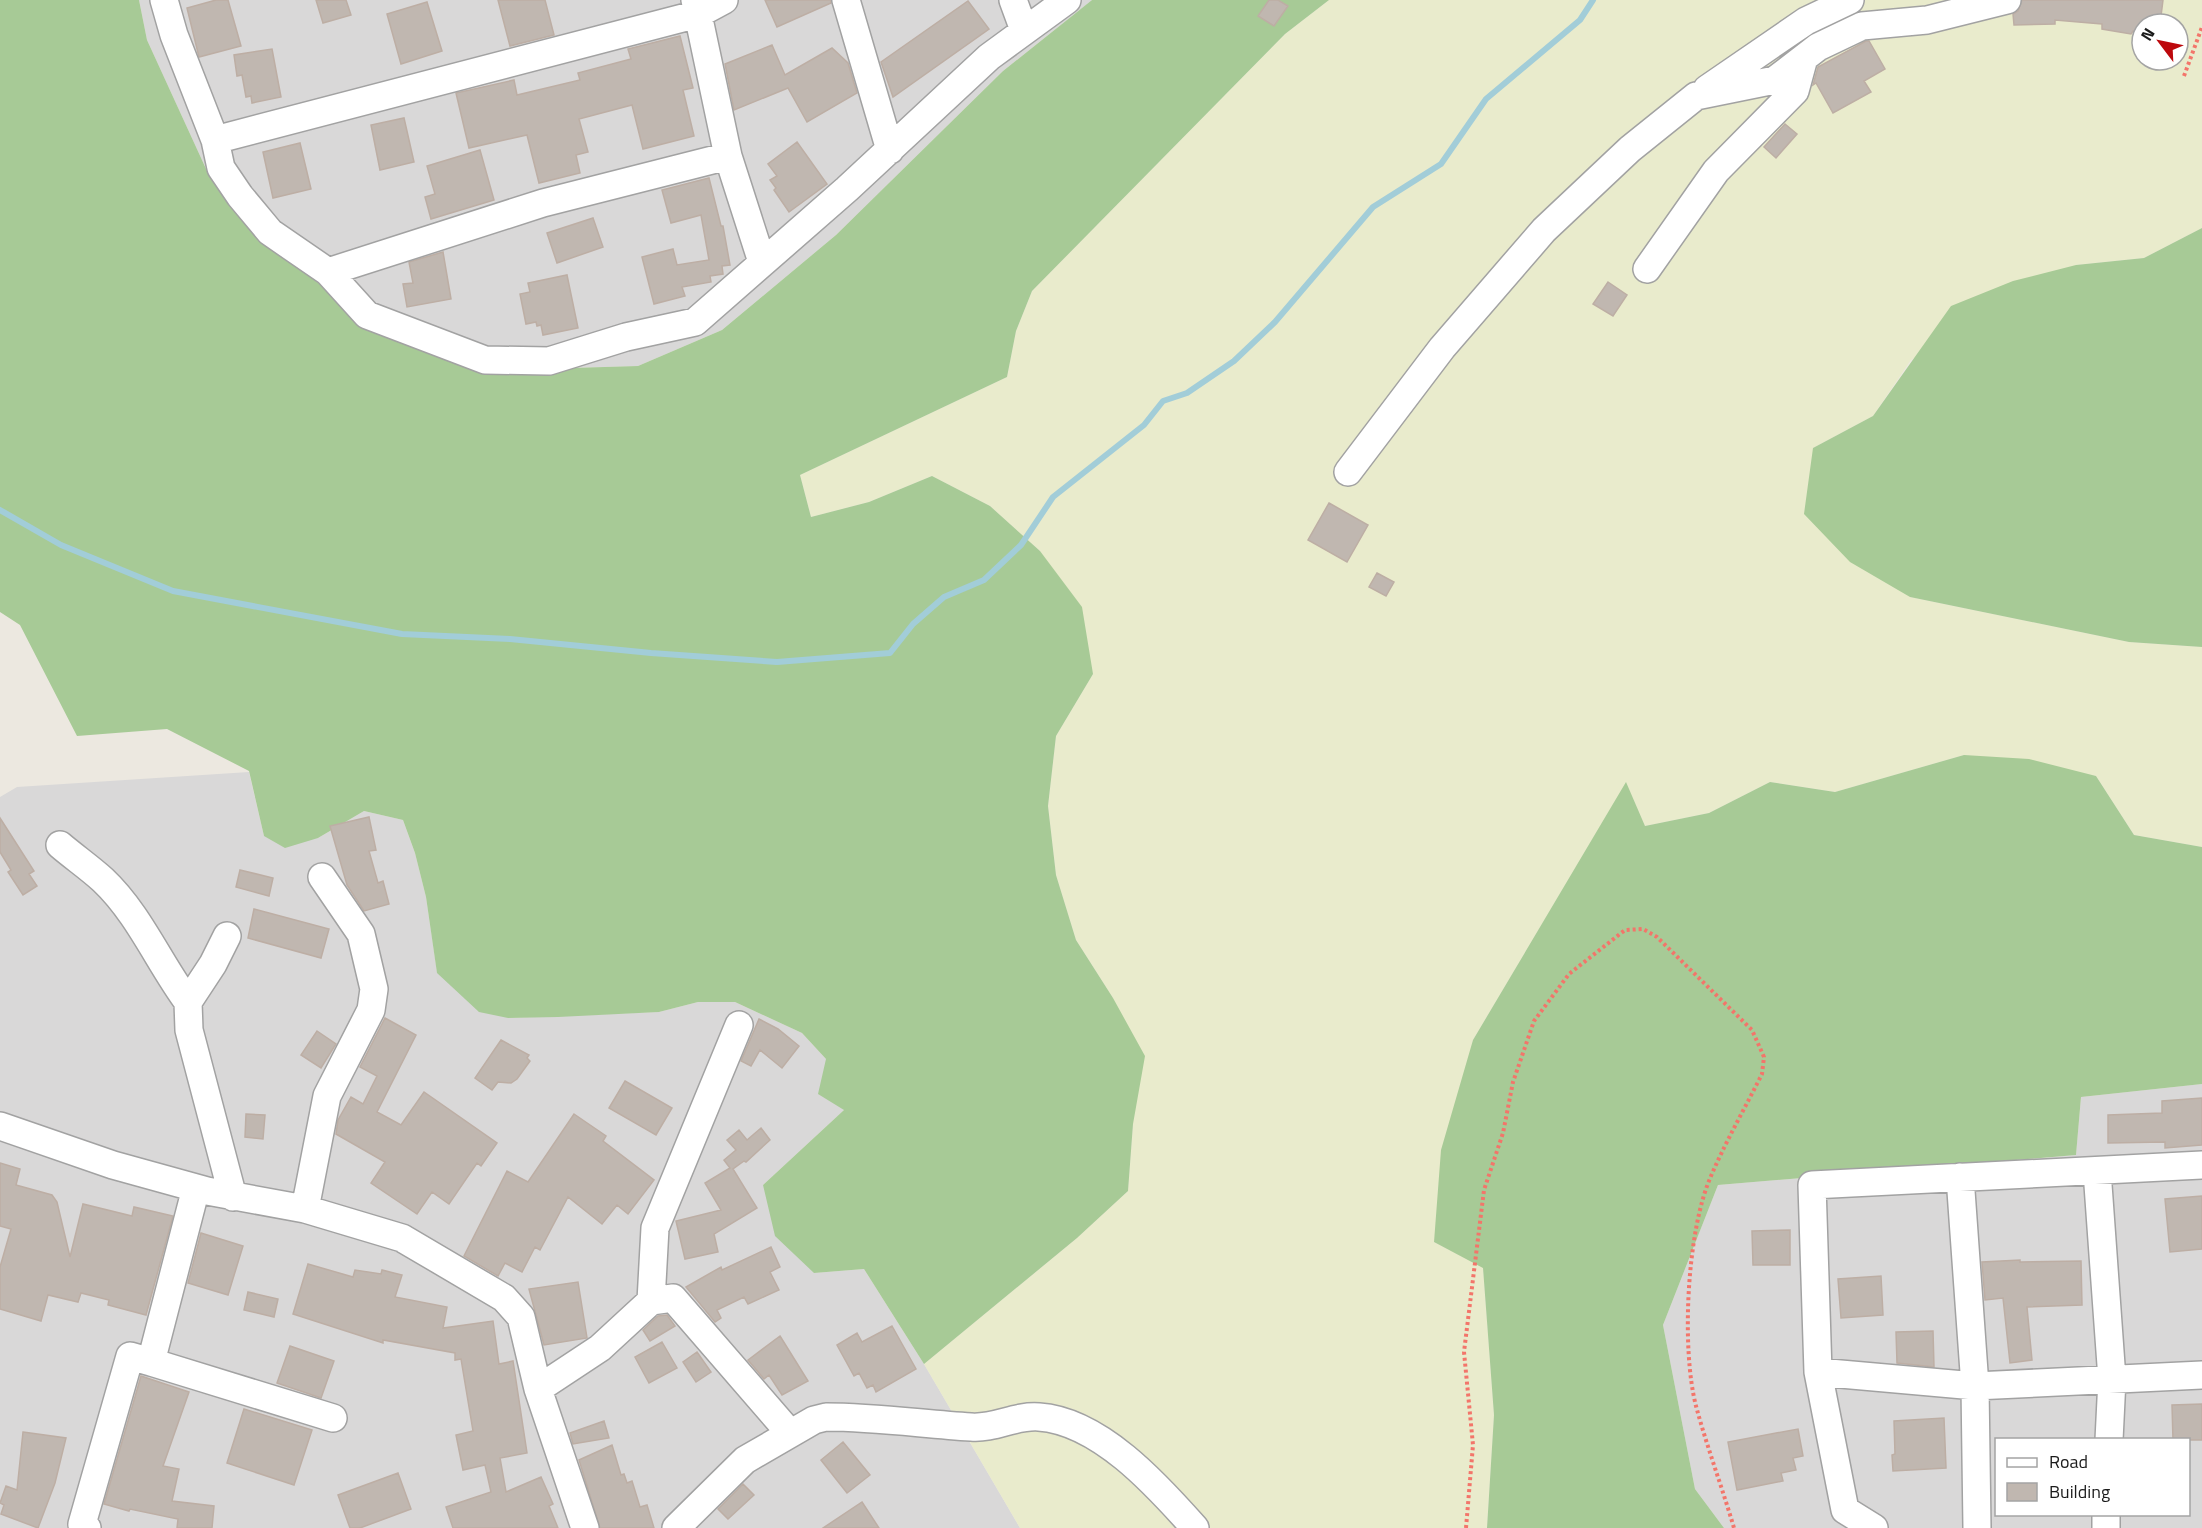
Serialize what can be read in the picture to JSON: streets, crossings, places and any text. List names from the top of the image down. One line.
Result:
{"legend":["Road","Building"],"north":"top left"}
